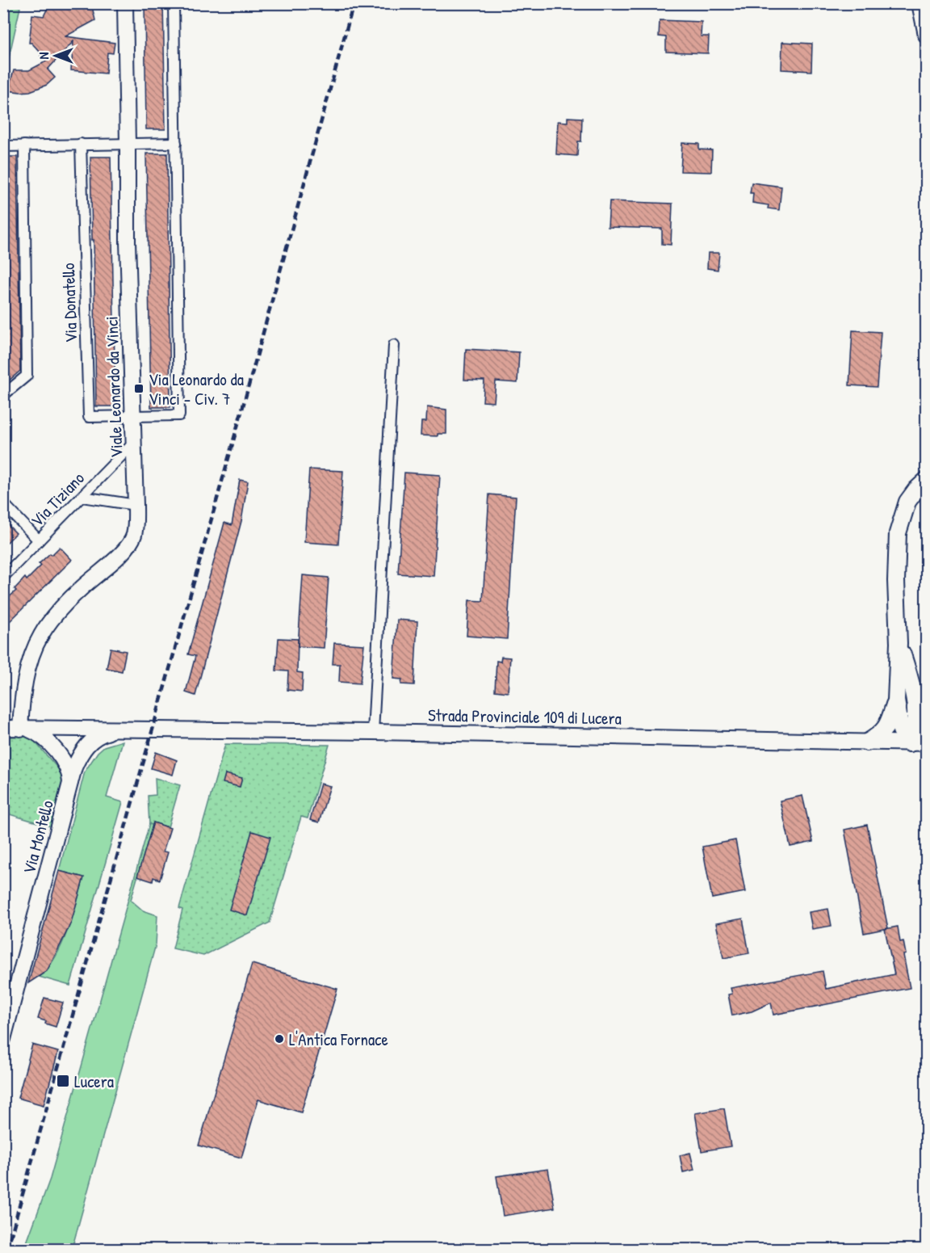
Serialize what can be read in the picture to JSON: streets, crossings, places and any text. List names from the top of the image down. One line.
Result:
{"streets":{"main road":["Viale Leonardo da Vinci","Strada Provinciale 109 di Lucera","Via Montello"],"street":["Via Donatello","Via Tiziano"]},"crossings":[["Via Donatello","Viale Leonardo da Vinci"],["Viale Leonardo da Vinci","Via Tiziano"],["Viale Leonardo da Vinci","Via Montello"],["Strada Provinciale 109 di Lucera","Via Montello"]],"places":{"transit":["Via Leonardo da Vinci - Civ. 7","Lucera"],"other":["L'Antica Fornace"]},"north":"left"}
